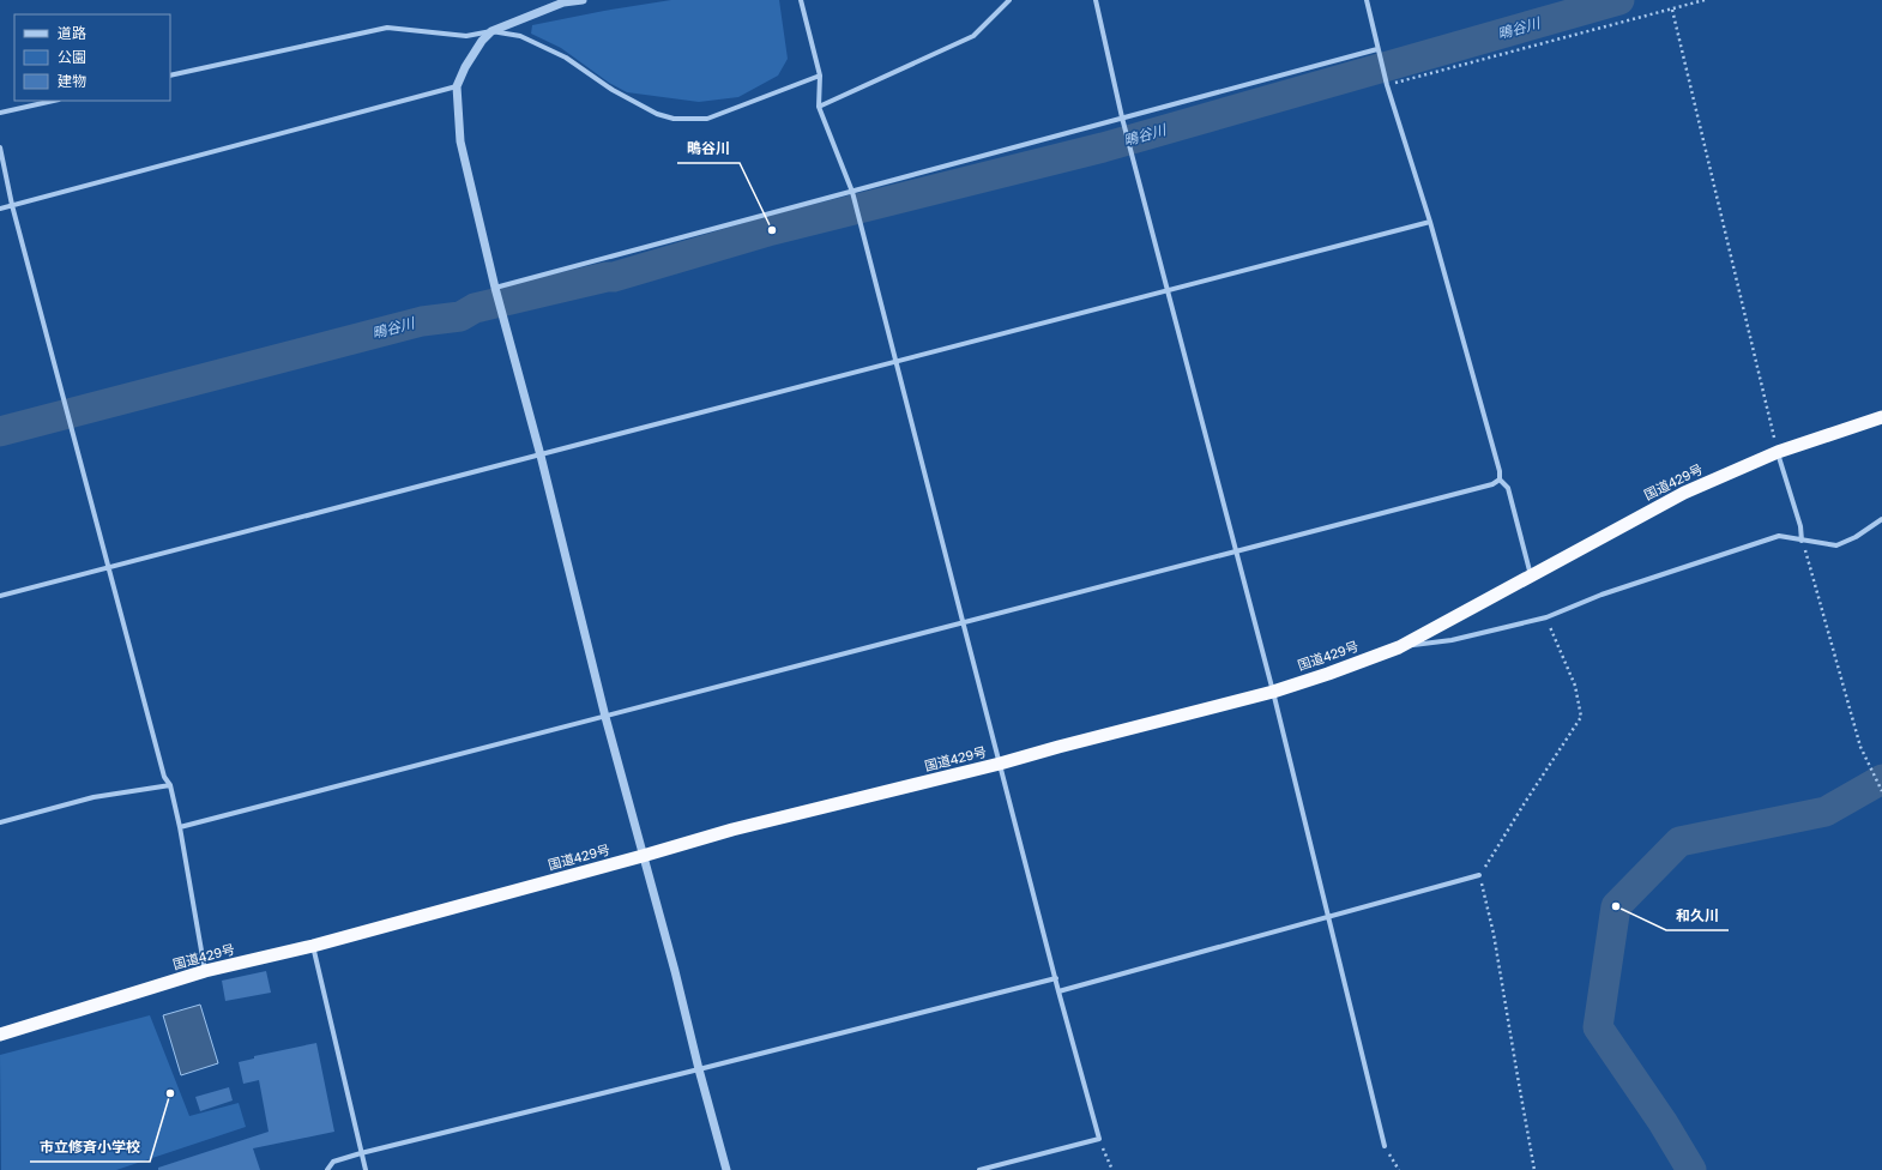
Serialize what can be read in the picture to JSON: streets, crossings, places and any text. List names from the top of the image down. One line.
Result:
{"streets":{"highway":["国道429号"]},"water":["鴫谷川"],"places":["鴫谷川","和久川","市立修斉小学校"],"legend":["道路","公園","建物"]}
